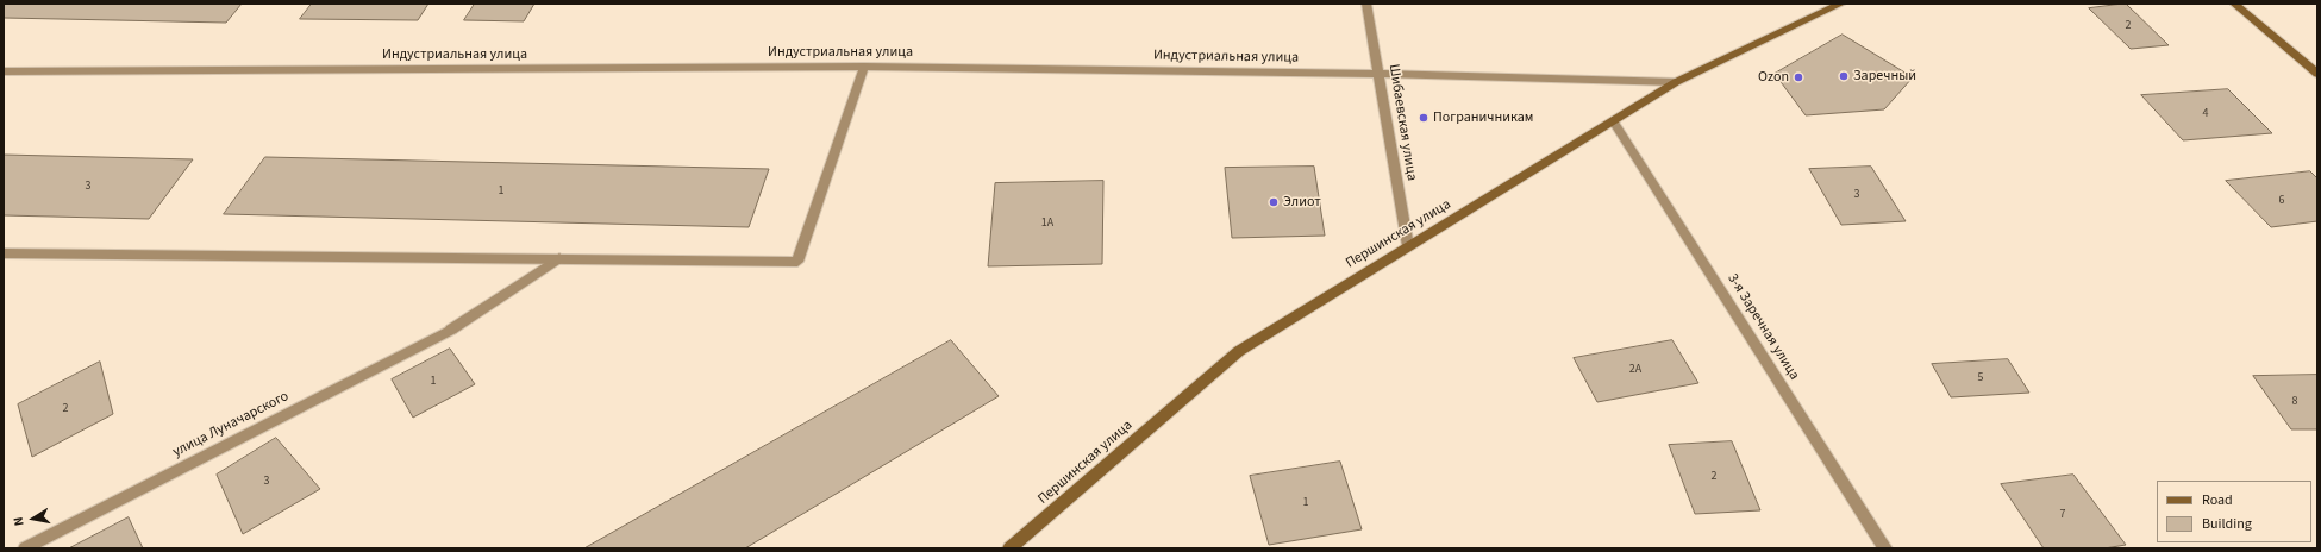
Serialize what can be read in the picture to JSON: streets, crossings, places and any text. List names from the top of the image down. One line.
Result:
{"streets":{"street":["Индустриальная улица","Шибаевская улица","Першинская улица","3-я Заречная улица","улица Луначарского"]},"crossings":[["Индустриальная улица","Шибаевская улица"],["Индустриальная улица","Першинская улица"],["Шибаевская улица","Першинская улица"],["Першинская улица","3-я Заречная улица"]],"places":["Заречный","Ozon","Пограничникам","Элиот"],"house_numbers":["2","4","3","1","3","6","1А","2А","5","1","8","2","2","3","1","7"],"legend":["Road","Building"],"north":"left"}
